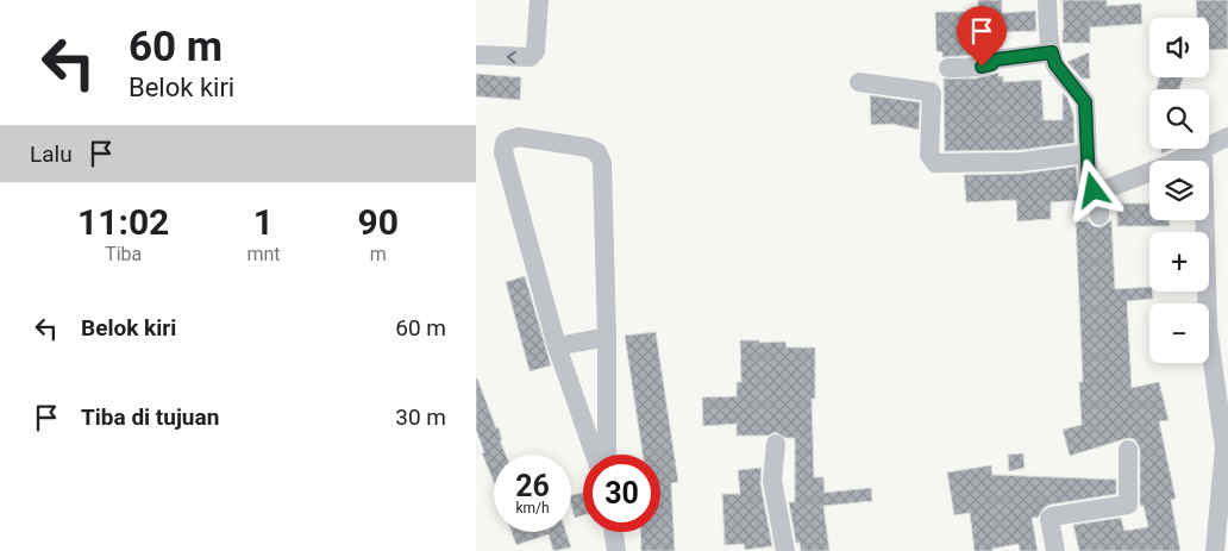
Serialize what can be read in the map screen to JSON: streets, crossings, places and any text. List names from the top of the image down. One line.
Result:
{"page":{"turn":["60 m","Belok kiri"],"map_buttons":["+","−"],"then":"Lalu","eta":["11:02","Tiba","1","mnt","90","m"],"list":[{"name":"Belok kiri","value":"60 m"},{"name":"Tiba di tujuan","value":"30 m"}],"speed":"26 km/h","limit":"30"}}
